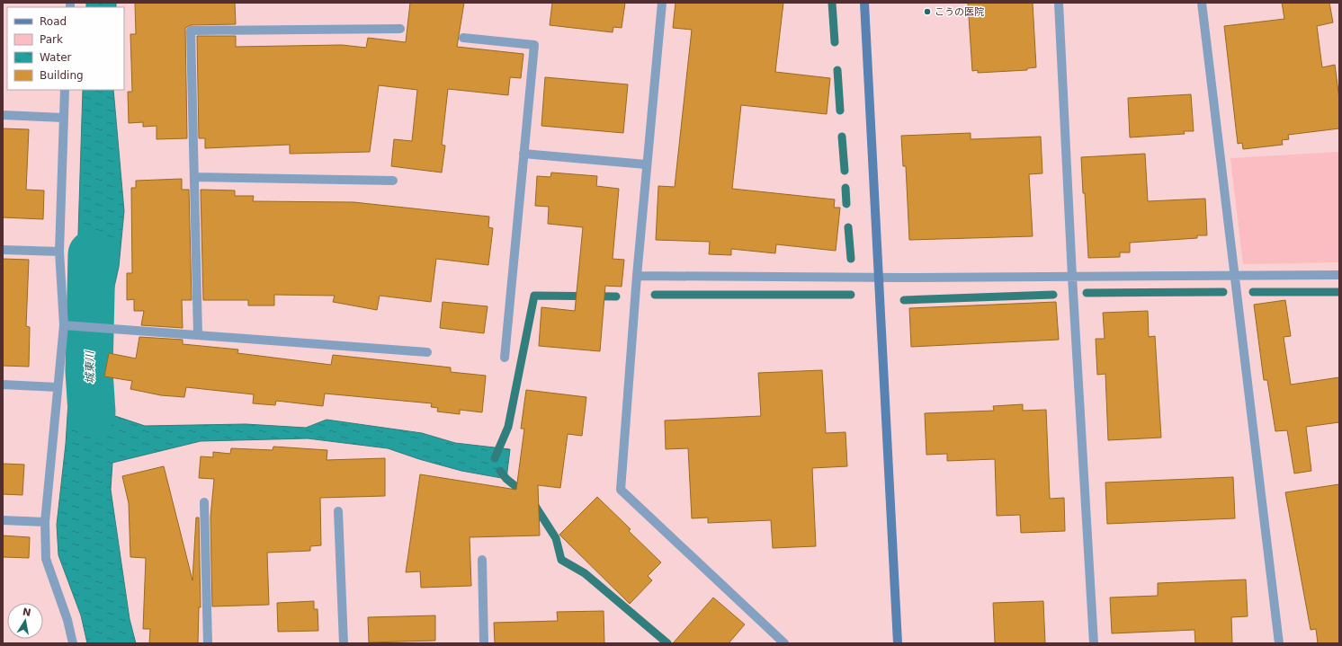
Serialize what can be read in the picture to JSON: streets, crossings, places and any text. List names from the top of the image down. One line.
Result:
{"water":["城東川"],"places":["こうの医院"],"legend":["Road","Park","Water","Building"],"north":"top"}
